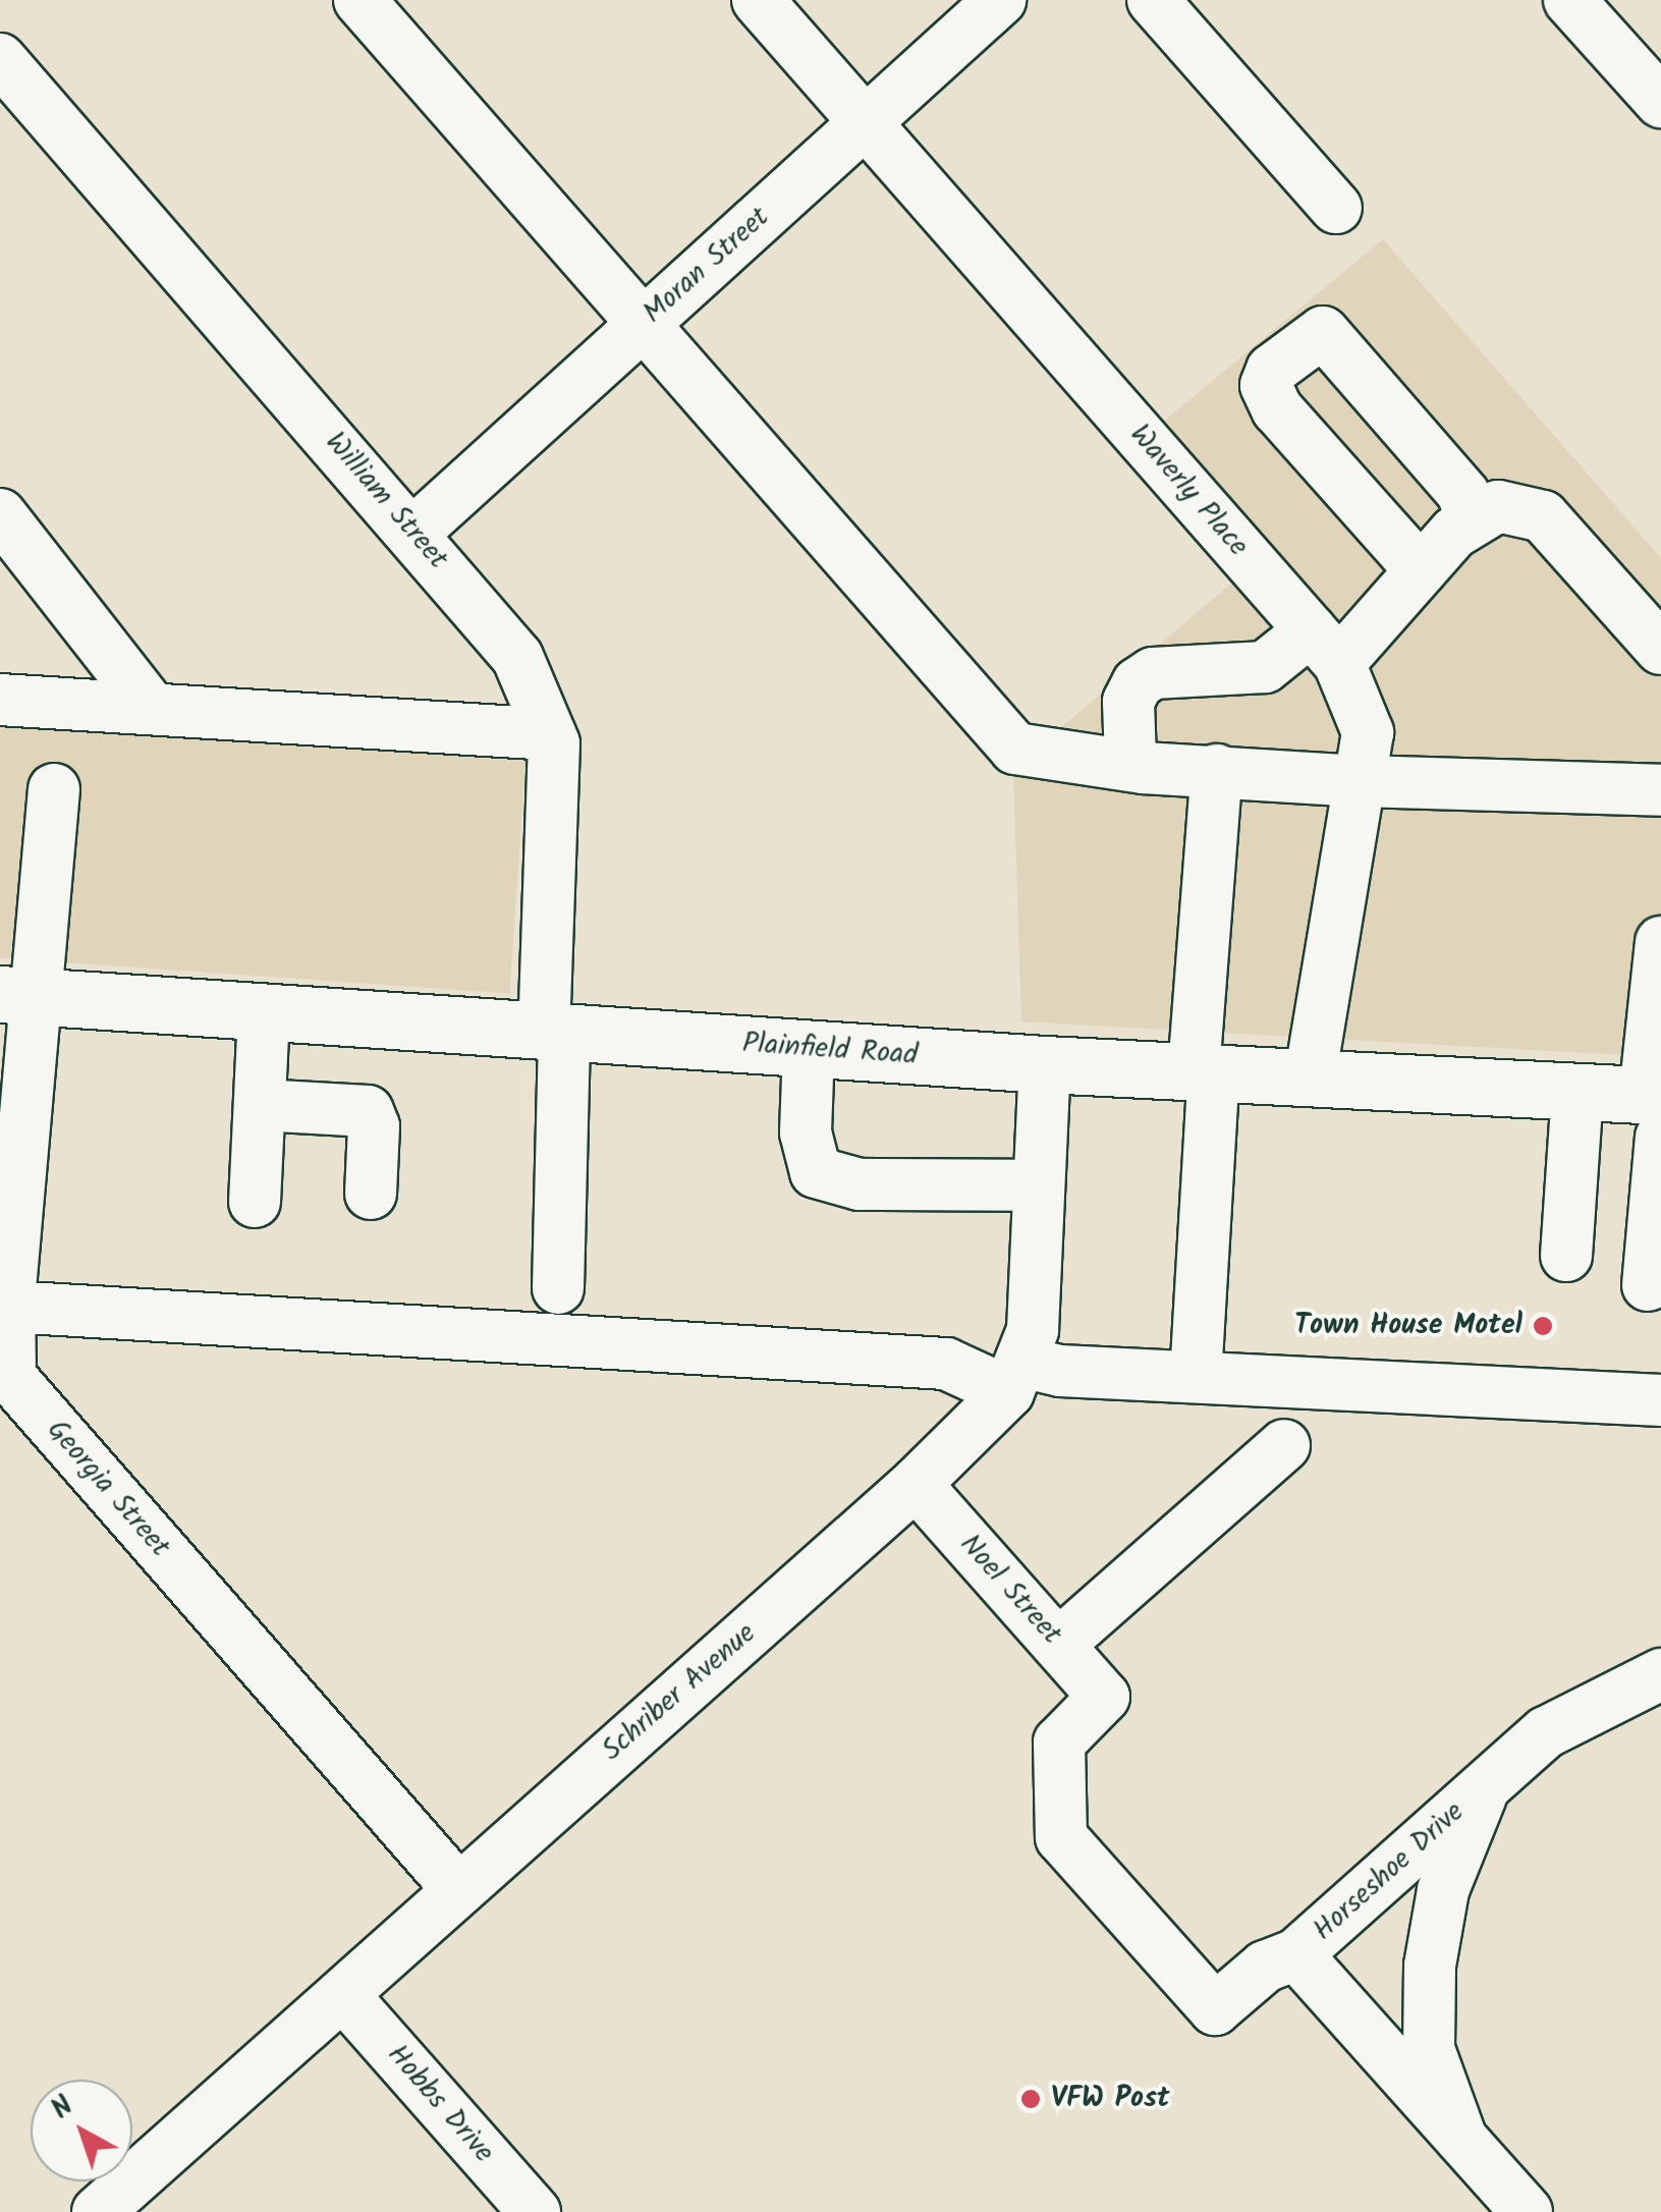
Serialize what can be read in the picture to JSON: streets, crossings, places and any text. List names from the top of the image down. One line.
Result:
{"streets":{"main road":["Plainfield Road"],"street":["Moran Street","Waverly Place","William Street","Georgia Street","Noel Street","Schriber Avenue","Horseshoe Drive","Hobbs Drive"]},"crossings":[["Moran Street","Waverly Place"],["Moran Street","William Street"],["Waverly Place","Plainfield Road"],["William Street","Plainfield Road"],["Plainfield Road","Georgia Street"],["Georgia Street","Schriber Avenue"],["Noel Street","Schriber Avenue"],["Noel Street","Horseshoe Drive"],["Schriber Avenue","Hobbs Drive"]],"places":["Town House Motel","VFW Post"],"north":"top left"}
